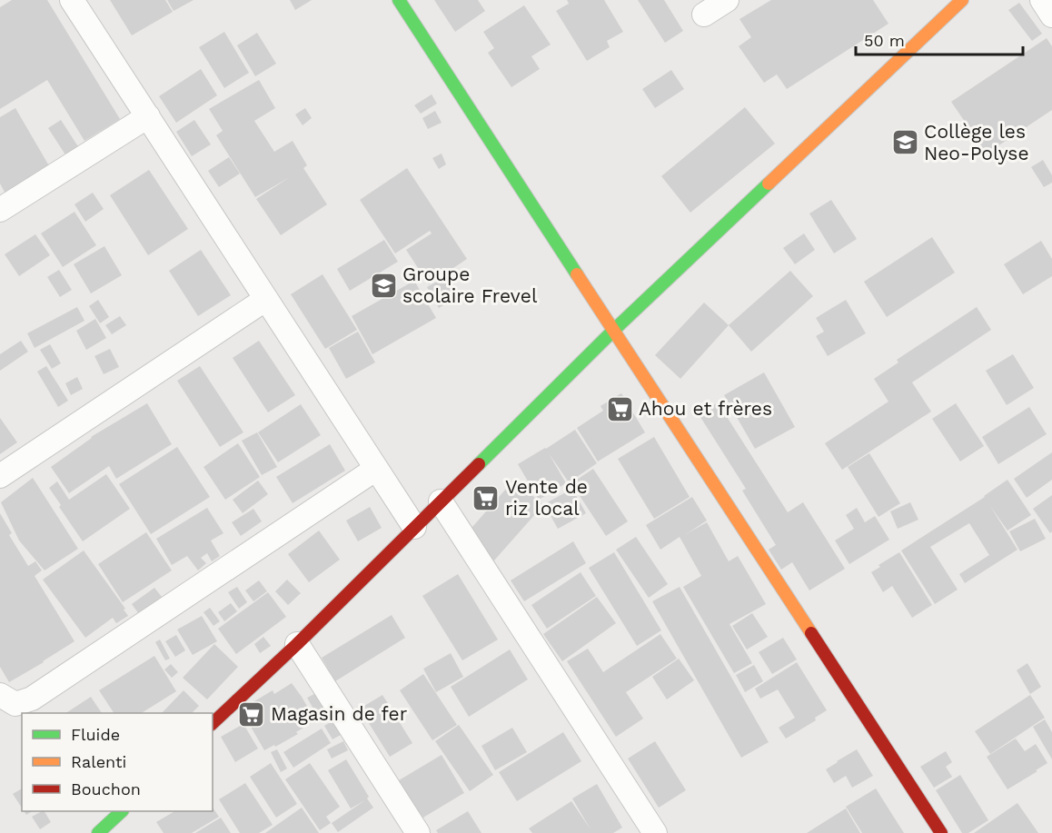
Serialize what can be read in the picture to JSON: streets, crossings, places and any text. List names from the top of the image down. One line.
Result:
{"places":{"school or university":["Collège les Neo-Polyse","Groupe scolaire Frevel"],"supermarket":["Ahou et frères","Vente de riz local","Magasin de fer"]},"legend":["Fluide","Ralenti","Bouchon"],"scale_bar":"50 m"}
